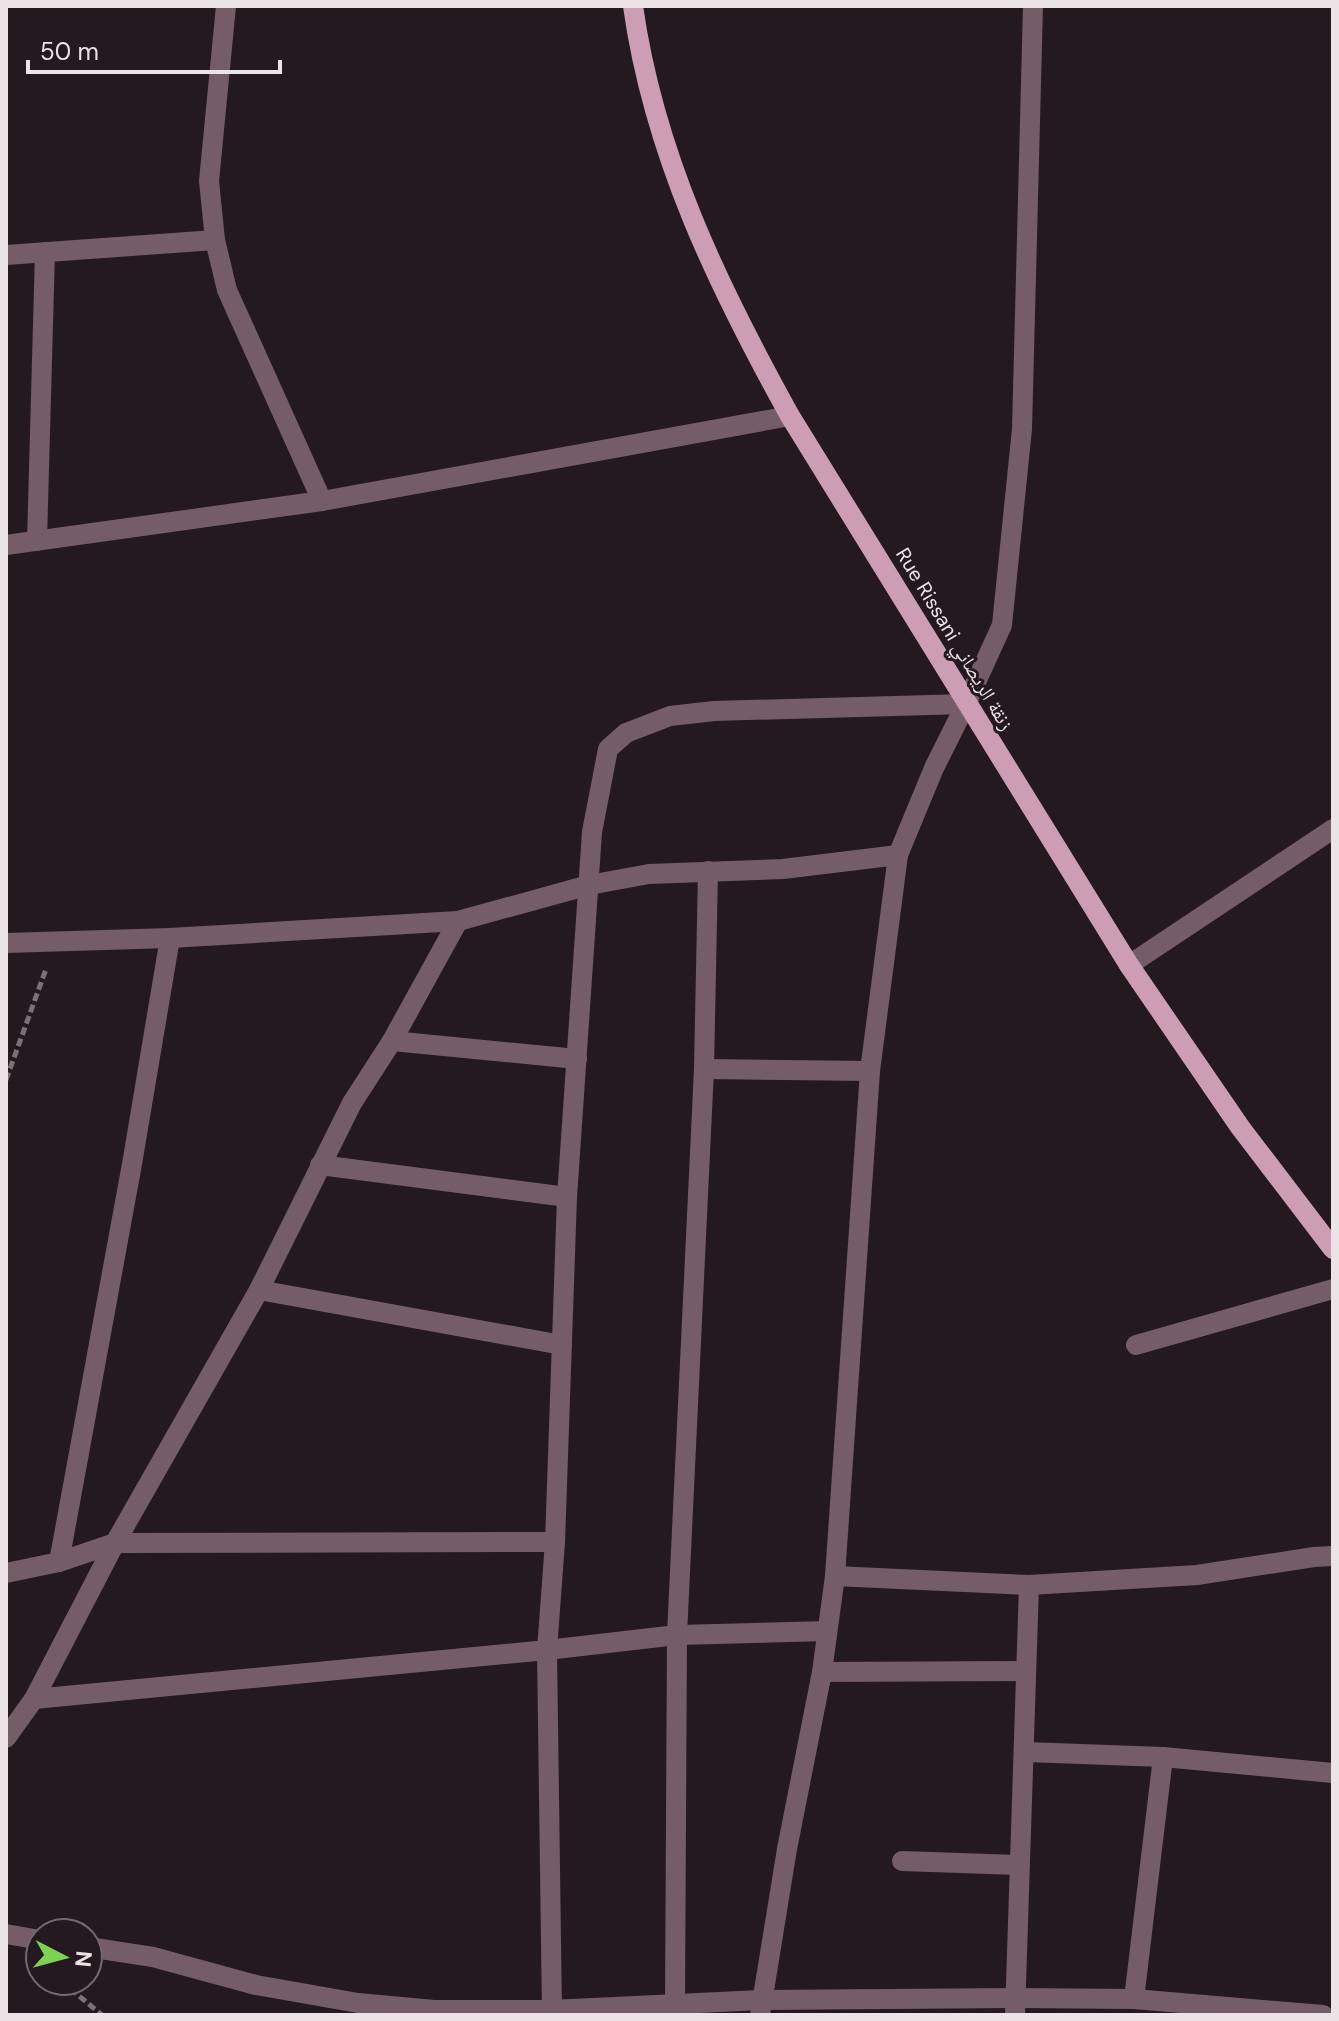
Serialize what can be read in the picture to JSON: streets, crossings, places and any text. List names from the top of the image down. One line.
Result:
{"streets":{"main road":["Rue Rissani زنقة الريصاني"]},"scale_bar":"50 m","north":"right"}
